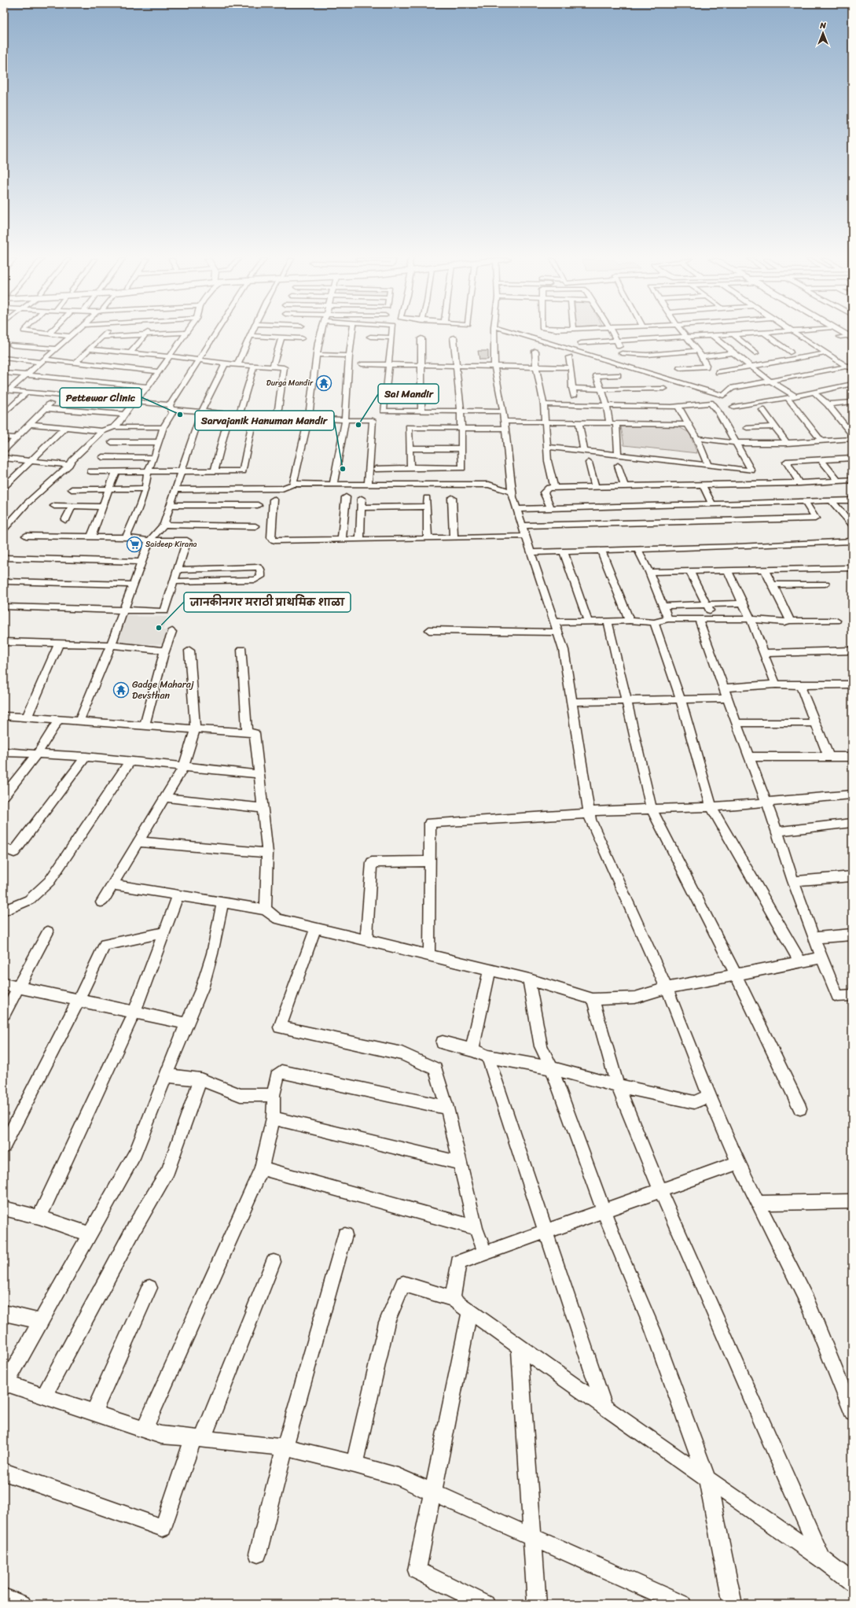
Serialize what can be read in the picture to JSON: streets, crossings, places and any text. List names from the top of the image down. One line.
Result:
{"places":{"temple":["Durga Mandir","Gadge Maharaj Devsthan"],"other":["Pettewar Clinic","Sai Mandir","Sarvajanik Hanuman Mandir","जानकीनगर मराठी प्राथमिक शाळा"],"supermarket":["Saideep Kirana"]},"north":"top"}
